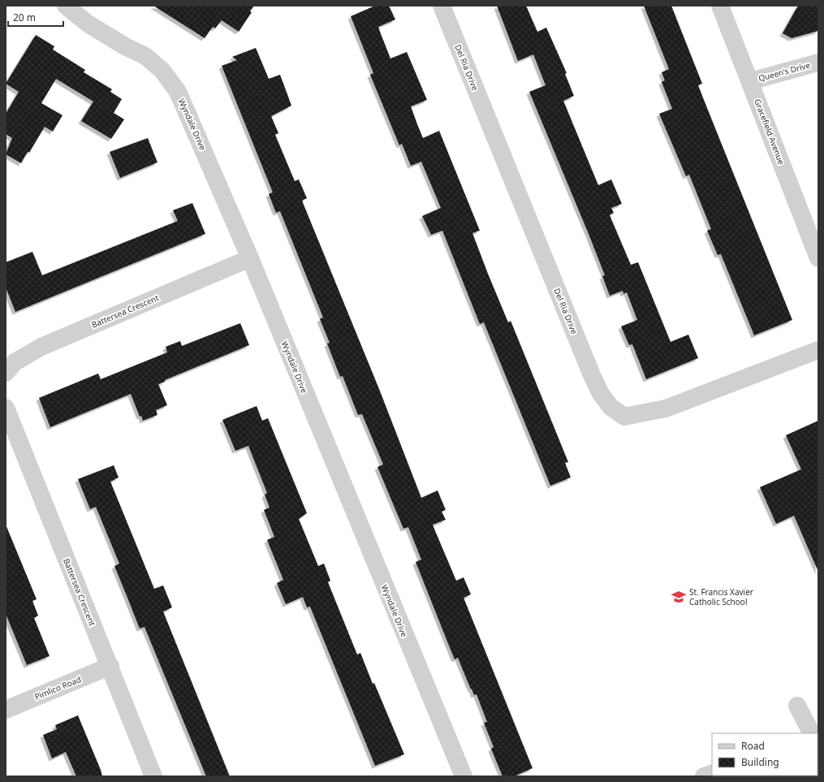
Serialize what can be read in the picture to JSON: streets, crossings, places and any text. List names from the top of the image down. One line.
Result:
{"streets":{"street":["Del Ria Drive","Queen's Drive","Wyndale Drive","Gracefield Avenue","Battersea Crescent","Pimlico Road"]},"crossings":[["Queen's Drive","Gracefield Avenue"],["Wyndale Drive","Battersea Crescent"],["Battersea Crescent","Pimlico Road"]],"places":{"school or university":["St. Francis Xavier Catholic School"]},"legend":["Road","Building"],"scale_bar":"20 m"}
